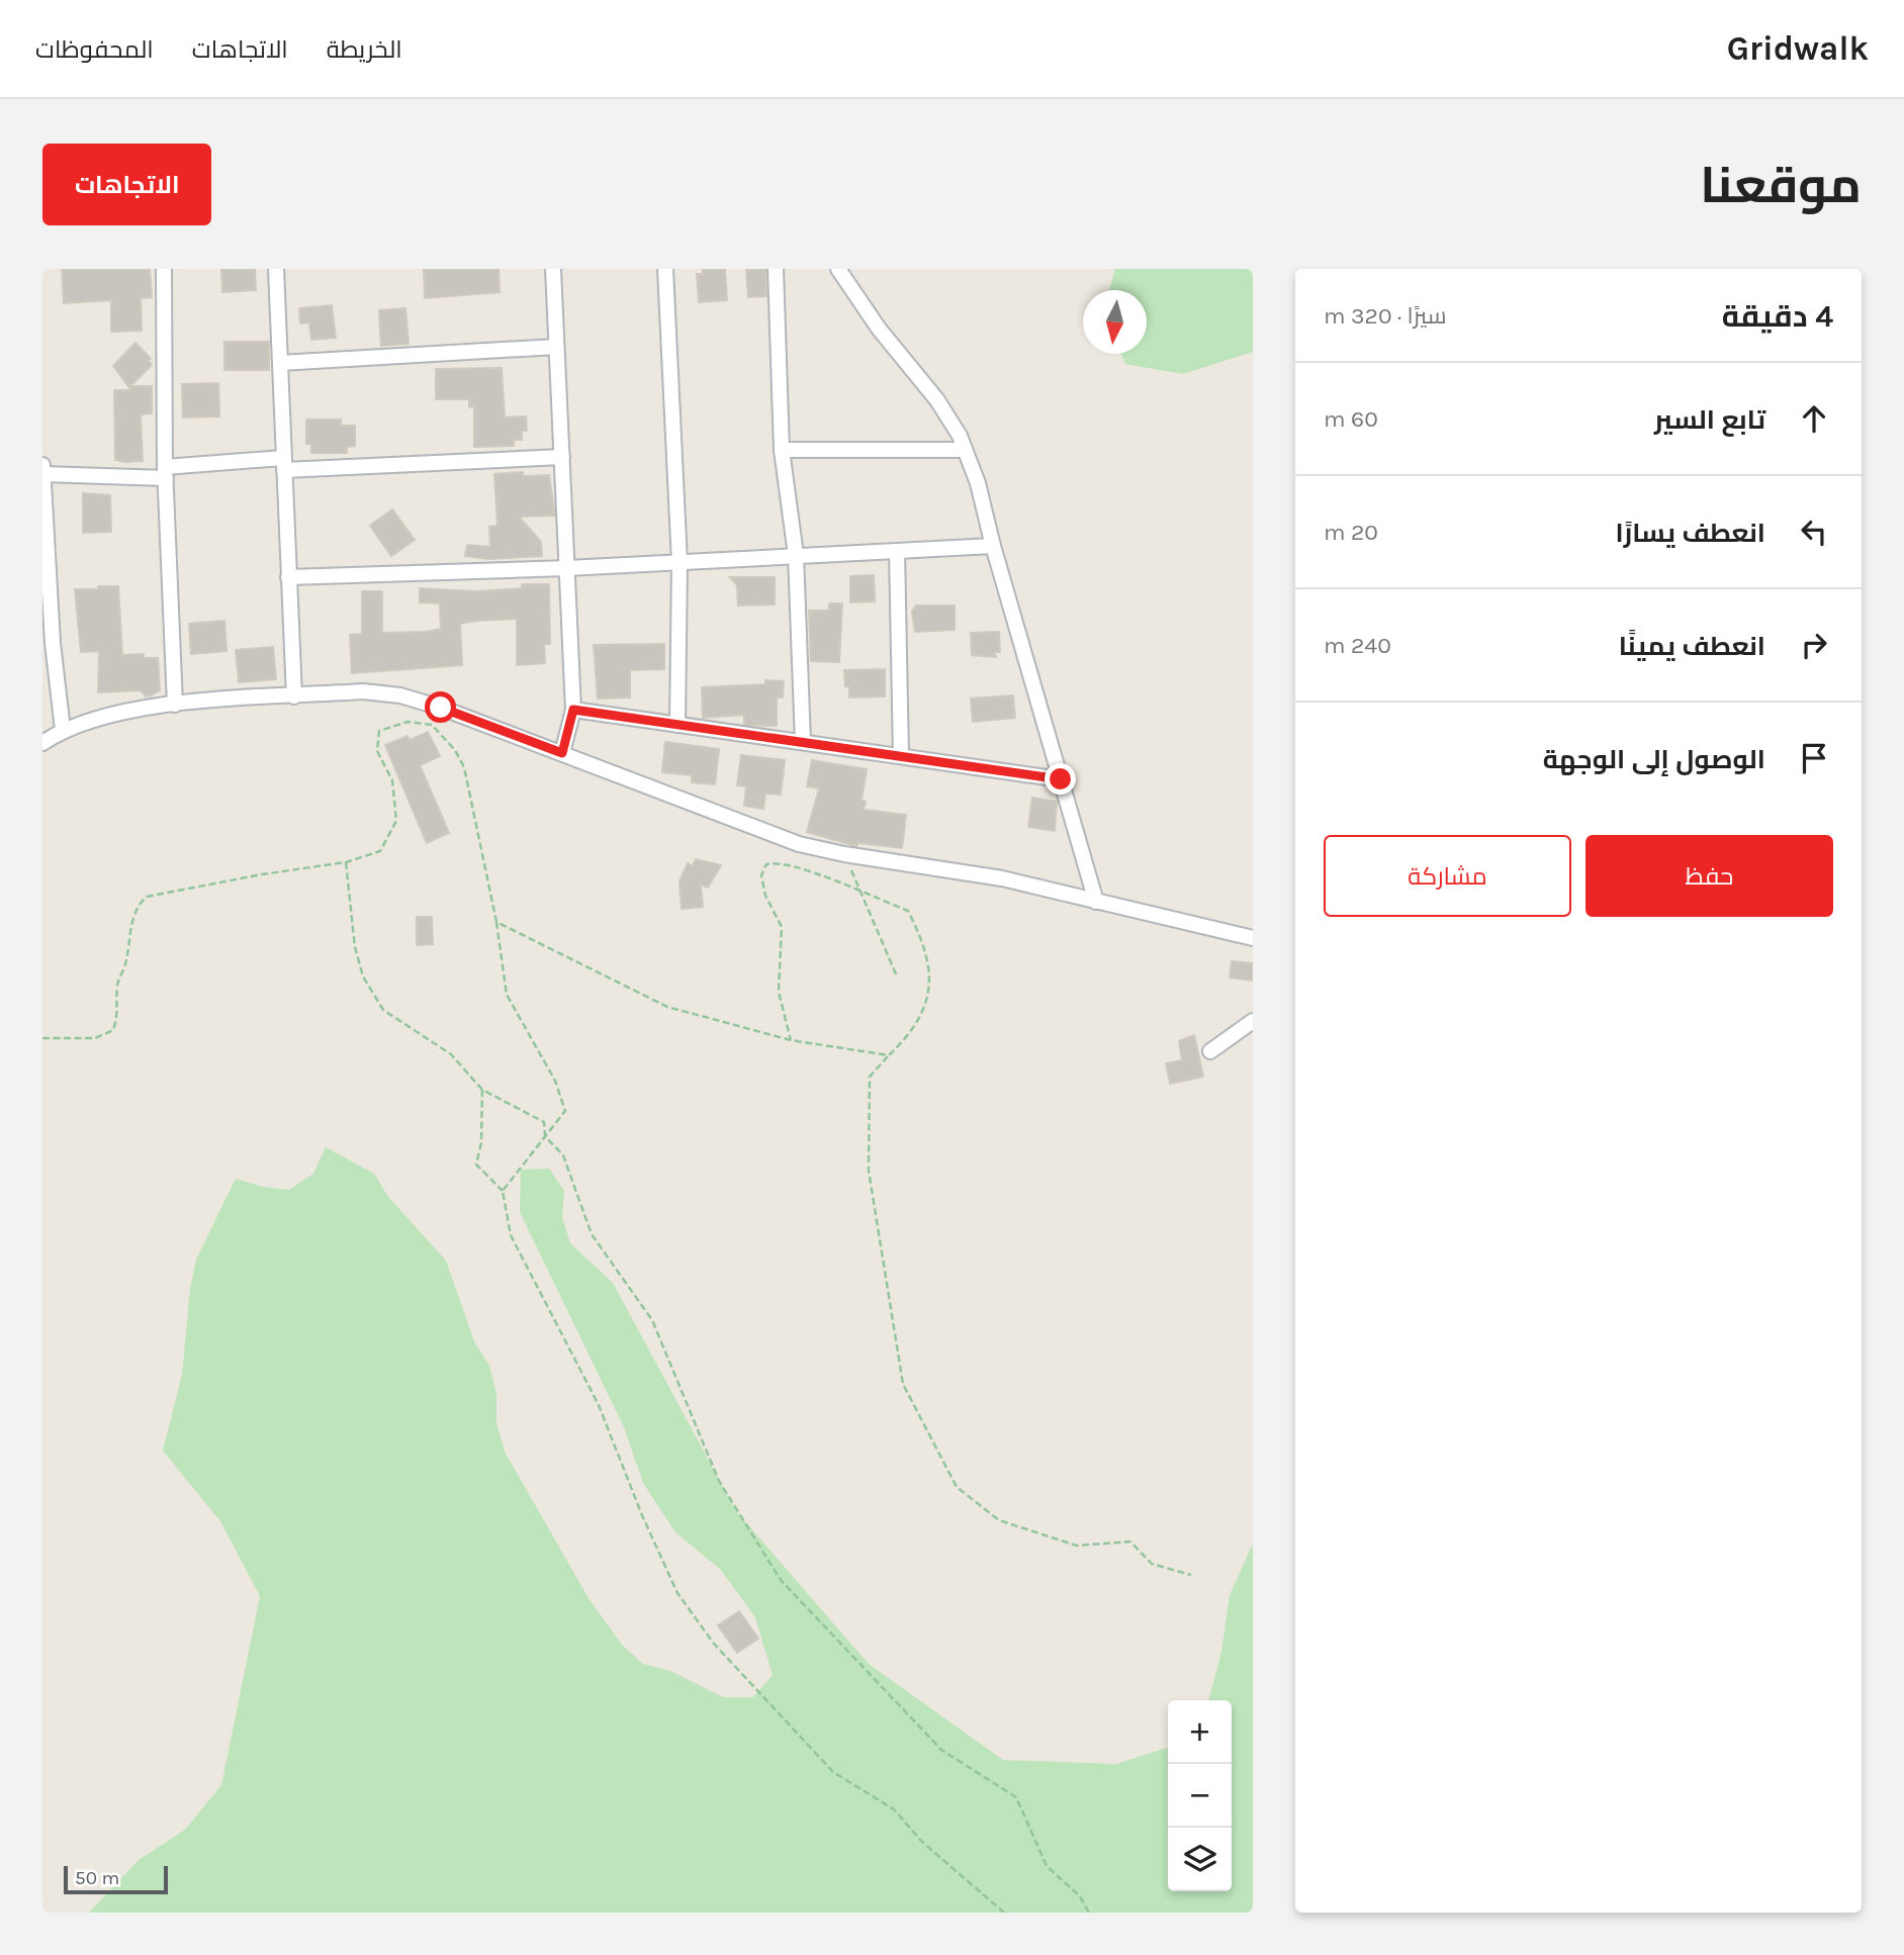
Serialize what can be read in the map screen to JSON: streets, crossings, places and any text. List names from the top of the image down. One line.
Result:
{"scale_bar":"50 m","north":"bottom","page":{"header":"Gridwalk","nav":["الخريطة","الاتجاهات","المحفوظات"],"title":"موقعنا","buttons":["الاتجاهات",["حفظ","مشاركة"]],"heading":["4 دقيقة","سيرًا · 320 m"],"list":[["تابع السير","60 m"],["انعطف يسارًا","20 m"],["انعطف يمينًا","240 m"],"الوصول إلى الوجهة"],"map_buttons":["+","−"],"scale":"50 m"}}
